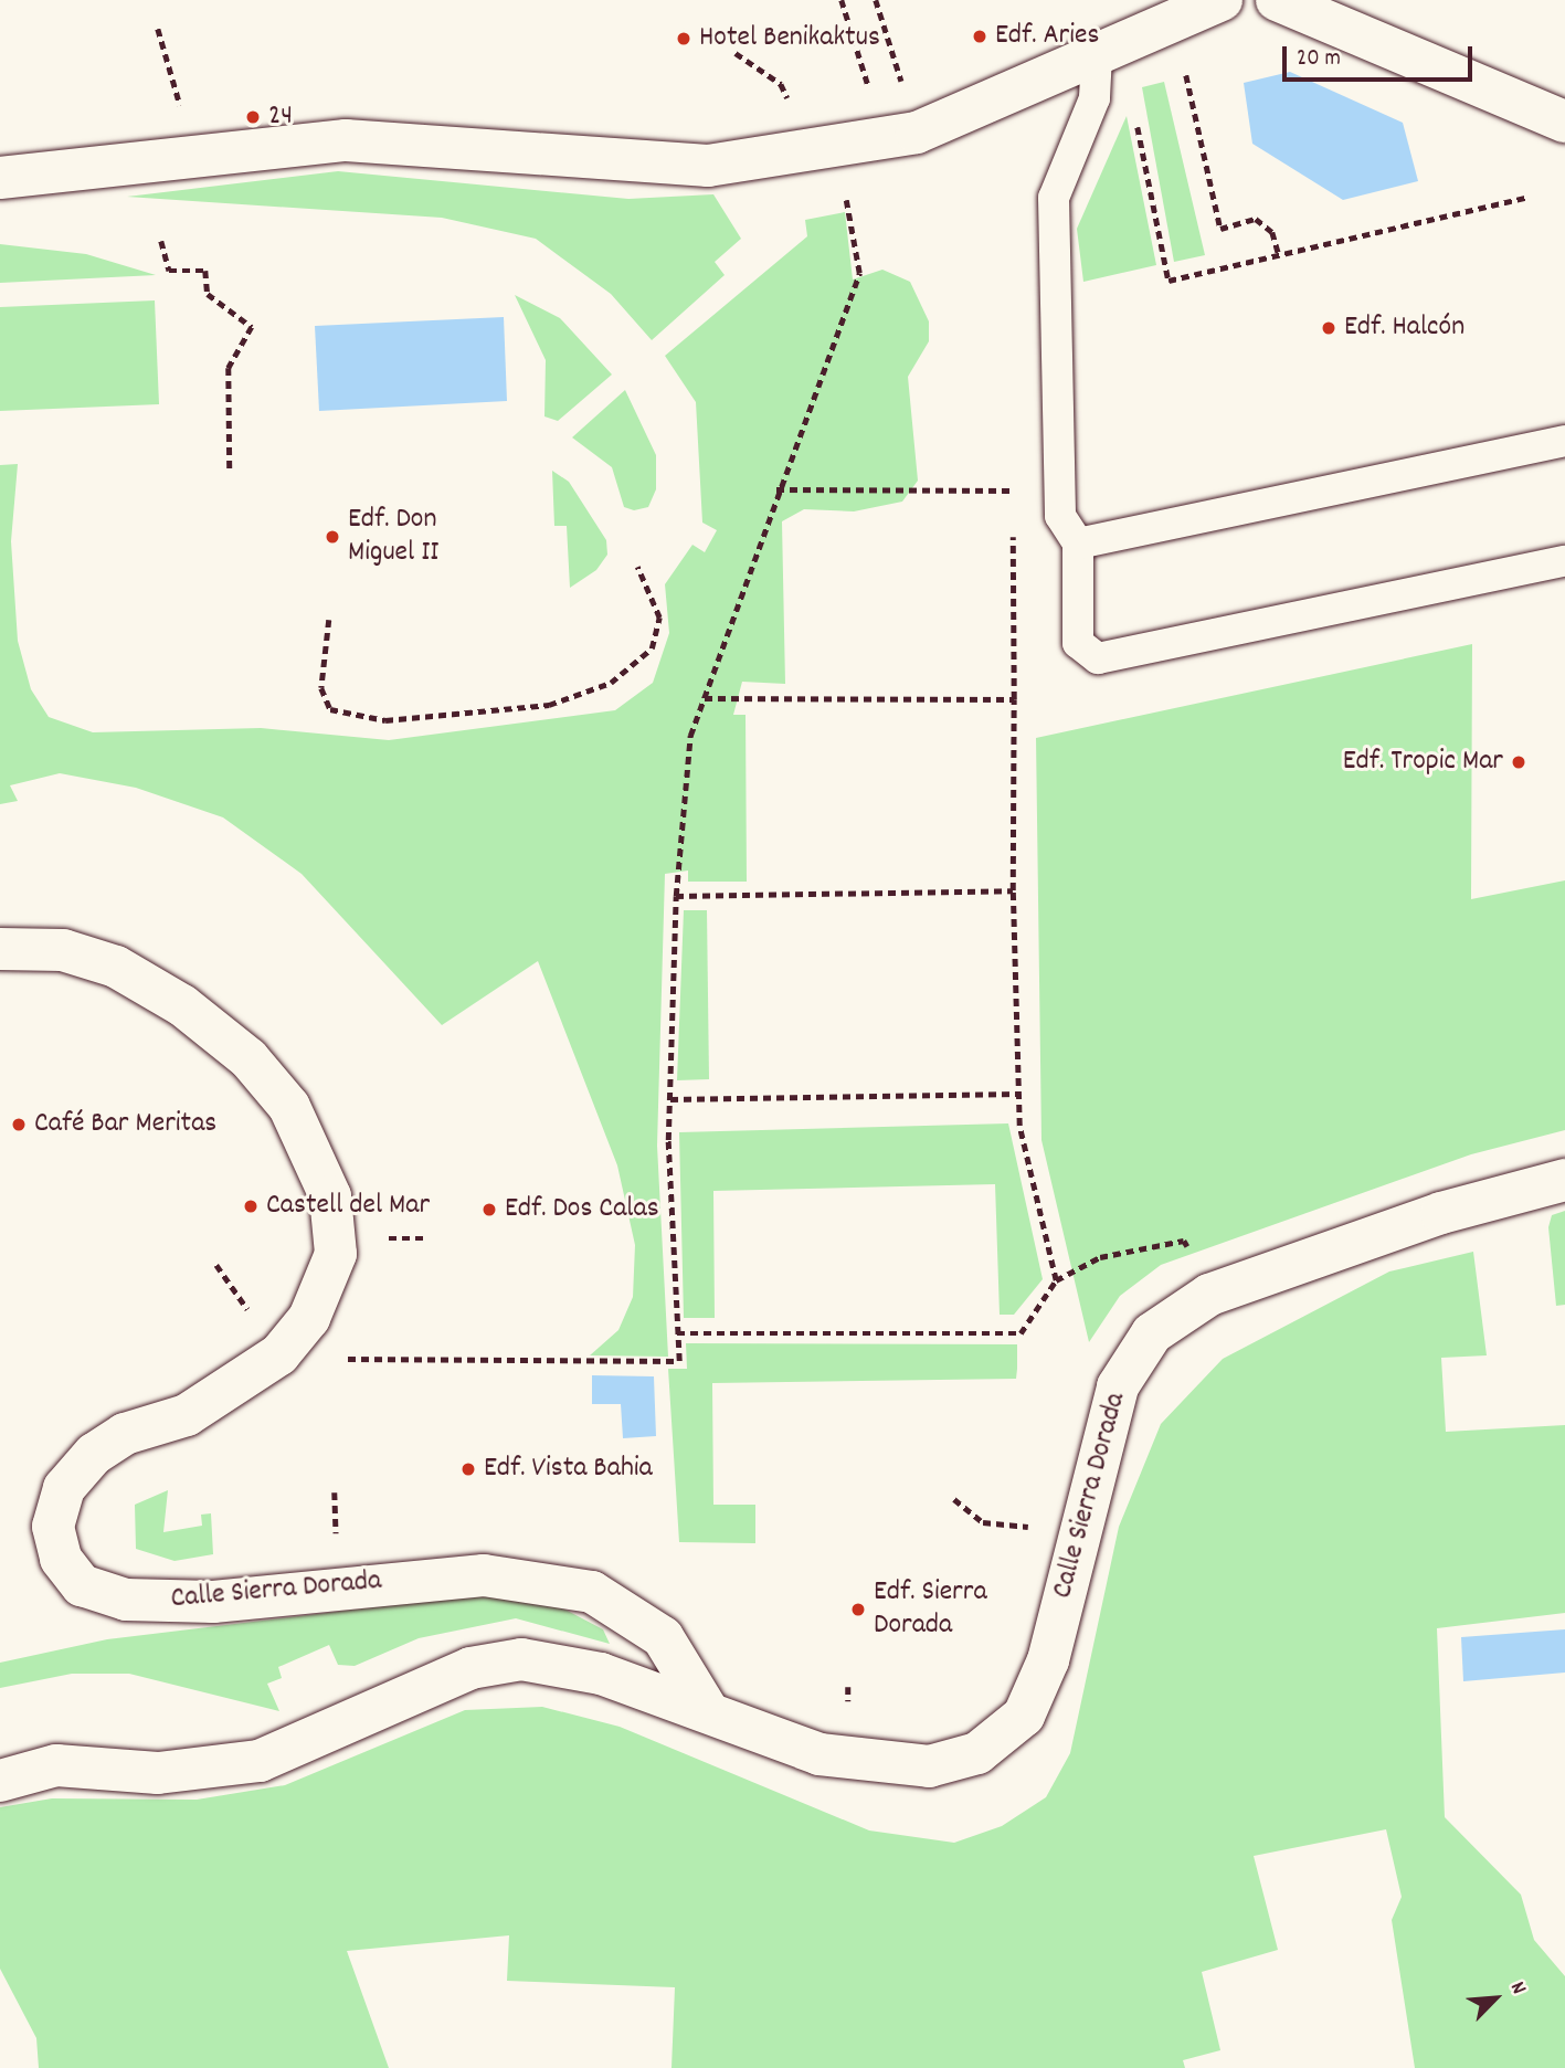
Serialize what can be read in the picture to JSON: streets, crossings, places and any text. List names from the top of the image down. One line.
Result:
{"streets":{"street":["Calle Sierra Dorada"]},"places":["Edf. Aries","Hotel Benikaktus","24","Edf. Halcón","Edf. Don Miguel II","Edf. Tropic Mar","Café Bar Meritas","Castell del Mar","Edf. Dos Calas","Edf. Vista Bahia","Edf. Sierra Dorada"],"scale_bar":"20 m","north":"top right"}
